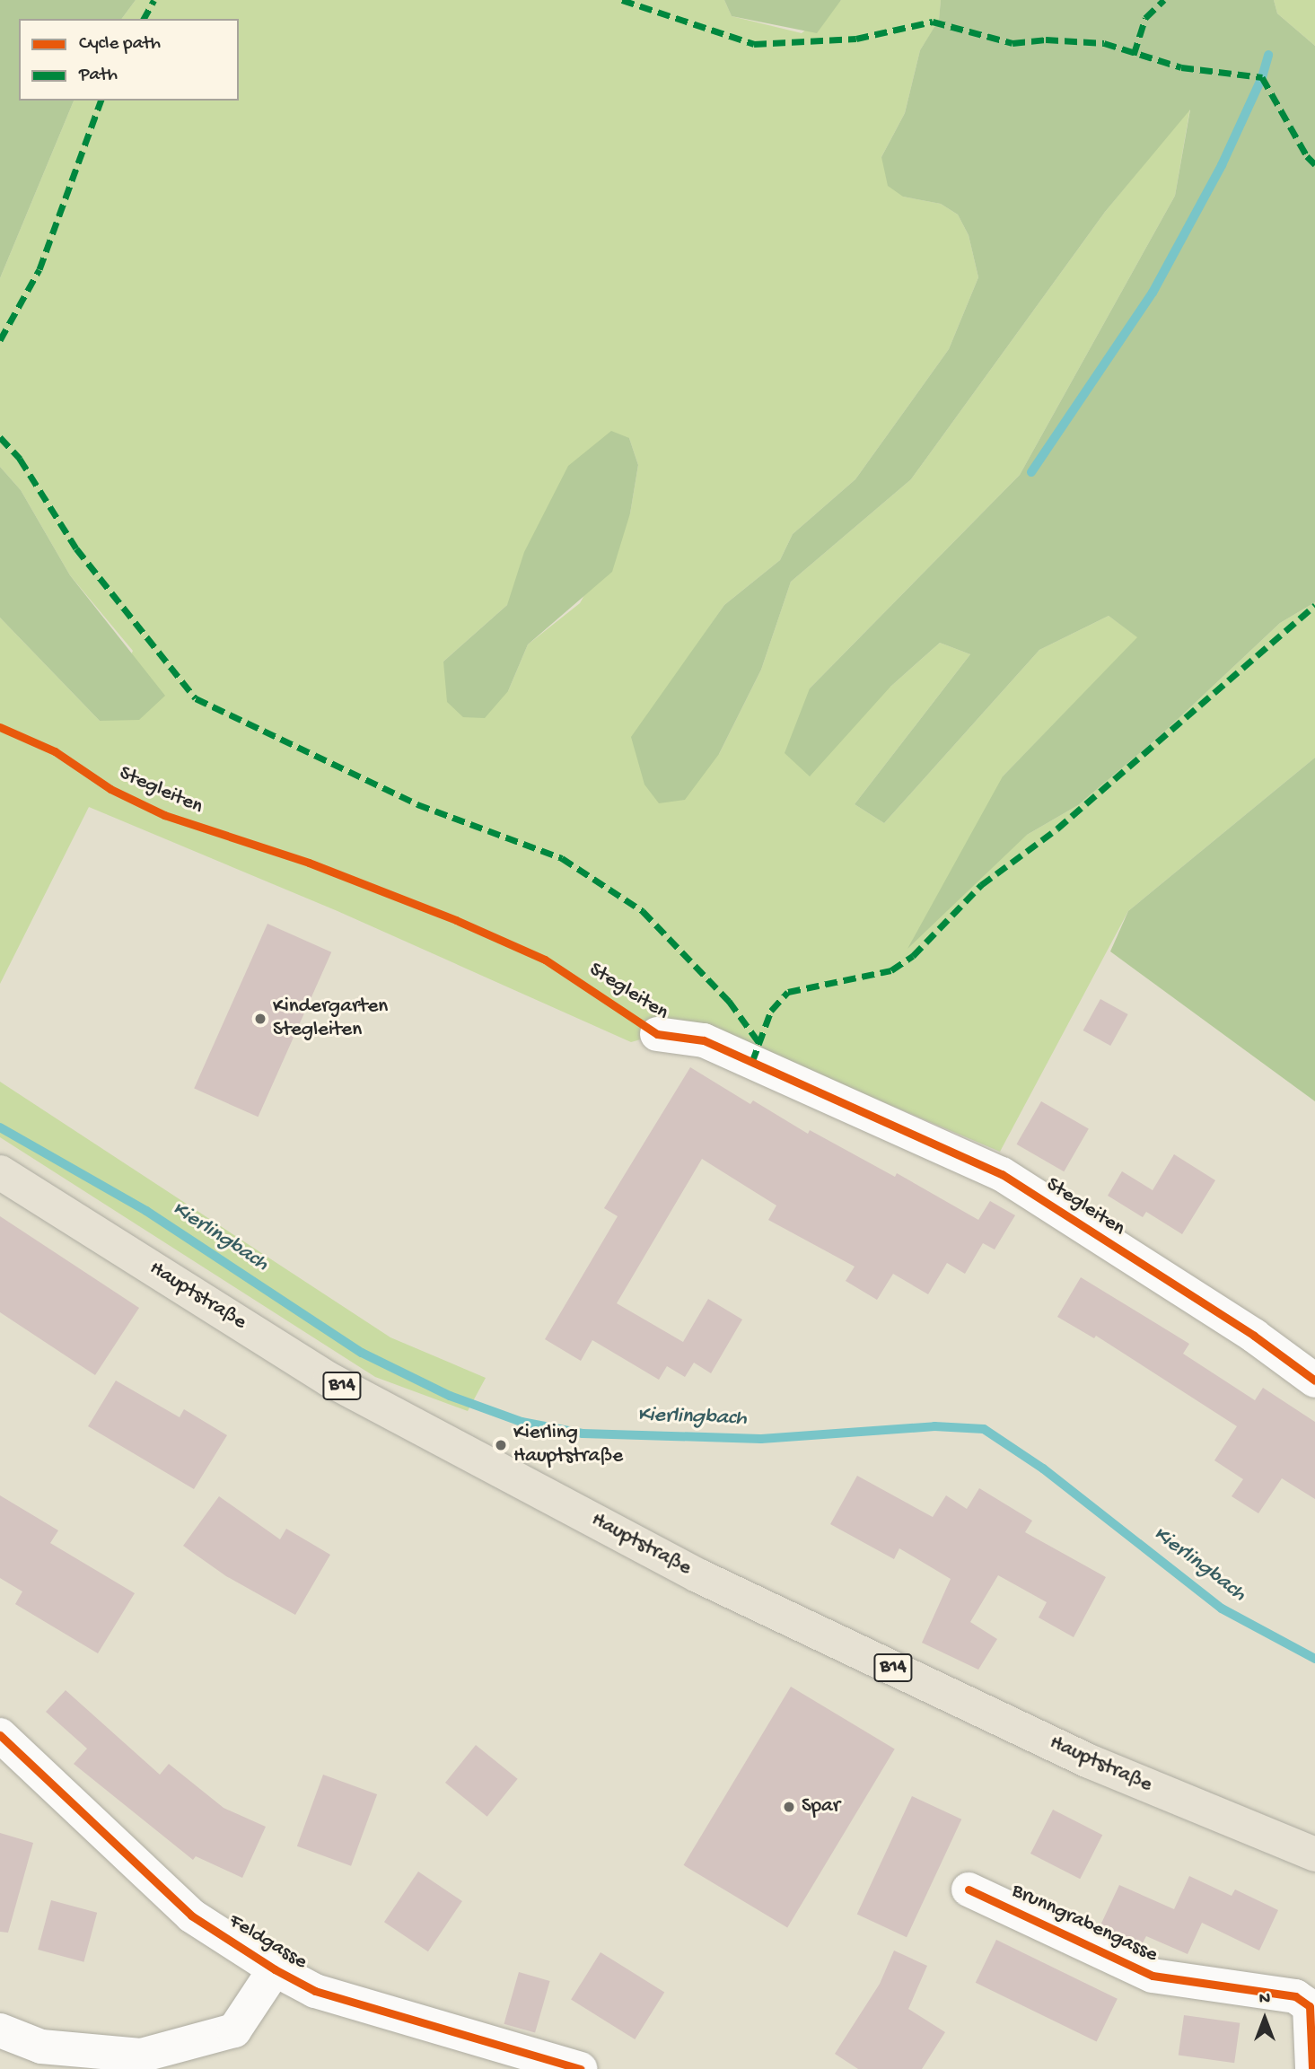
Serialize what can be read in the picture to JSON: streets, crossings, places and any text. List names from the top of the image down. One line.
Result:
{"streets":{"main road":["Hauptstraße","B14"],"street":["Stegleiten","Brunngrabengasse","Feldgasse"]},"water":["Kierlingbach"],"places":["Kindergarten Stegleiten","Kierling Hauptstraße","Spar"],"legend":["Cycle path","Path"],"north":"top"}
